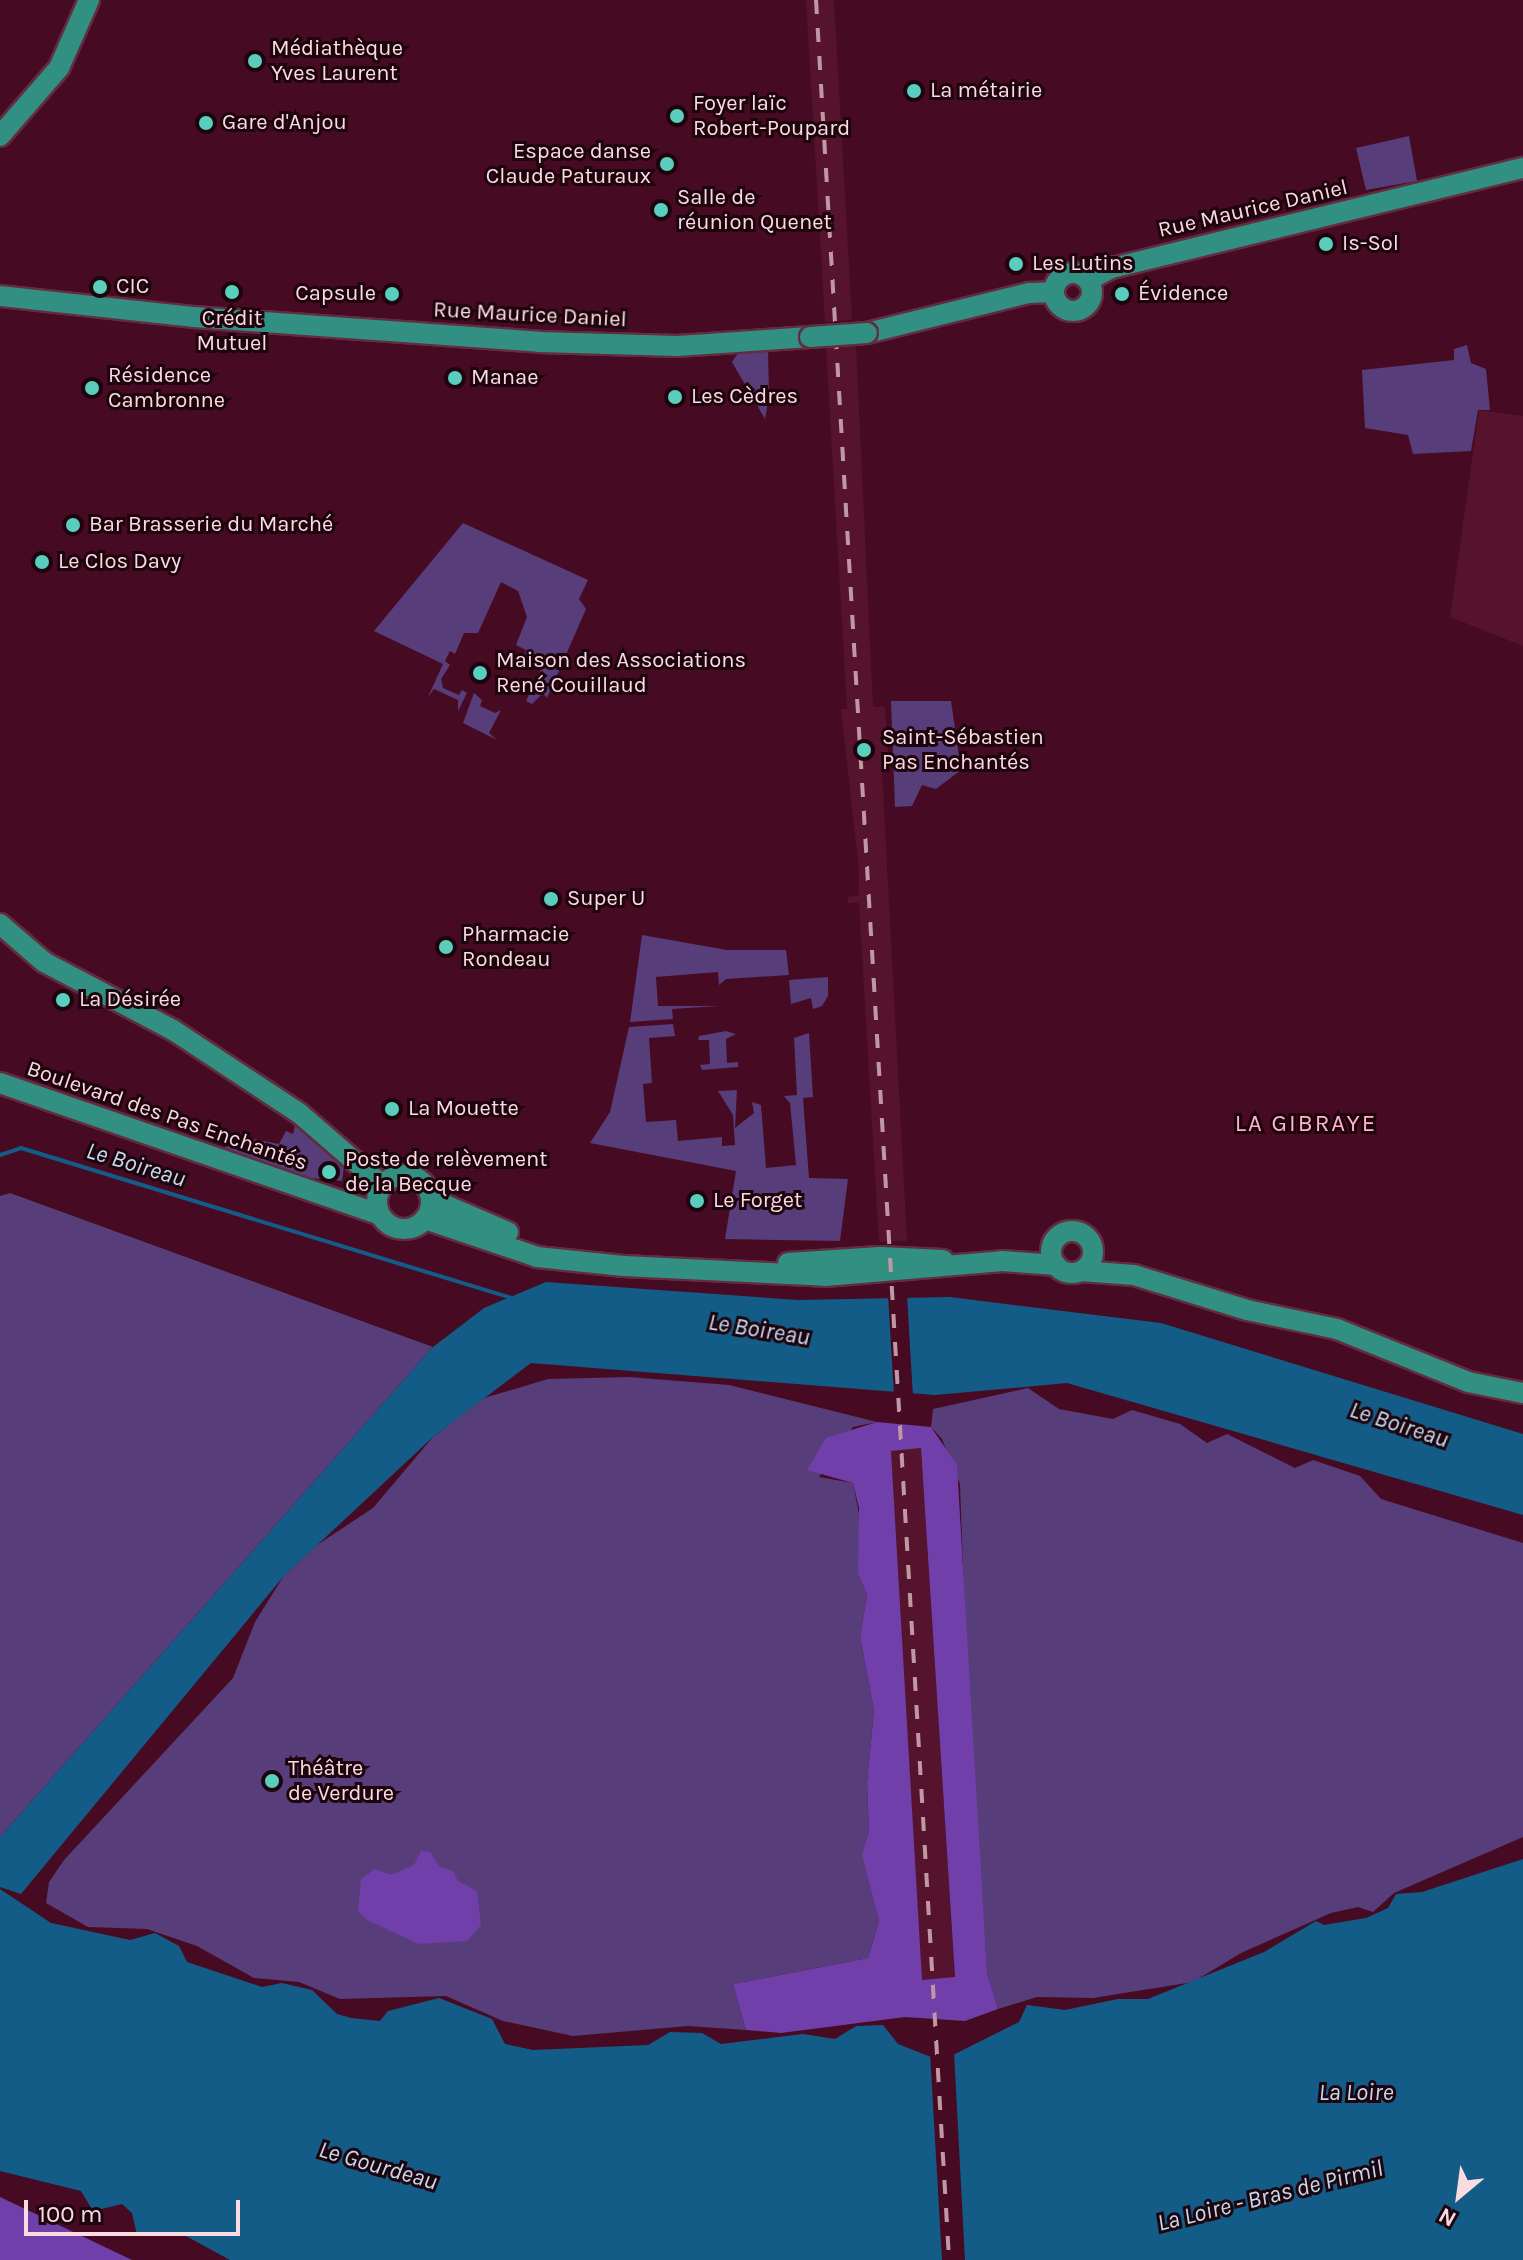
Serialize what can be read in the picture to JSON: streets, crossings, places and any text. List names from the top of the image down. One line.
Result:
{"streets":{"street":["Rue Maurice Daniel","Boulevard des Pas Enchantés"]},"districts":["LA GIBRAYE"],"water":["Le Boireau","La Loire","Le Gourdeau","La Loire - Bras de Pirmil"],"places":["Médiathèque Yves Laurent","La métairie","Foyer laïc Robert-Poupard","Gare d'Anjou","Espace danse Claude Paturaux","Salle de réunion Quenet","Is-Sol","Les Lutins","CIC","Crédit Mutuel","Capsule","Évidence","Manae","Résidence Cambronne","Les Cèdres","Bar Brasserie du Marché","Le Clos Davy","Maison des Associations René Couillaud","Saint-Sébastien Pas Enchantés","Super U","Pharmacie Rondeau","La Désirée","La Mouette","Poste de relèvement de la Becque","Le Forget","Théâtre de Verdure"],"scale_bar":"100 m","north":"bottom left"}
